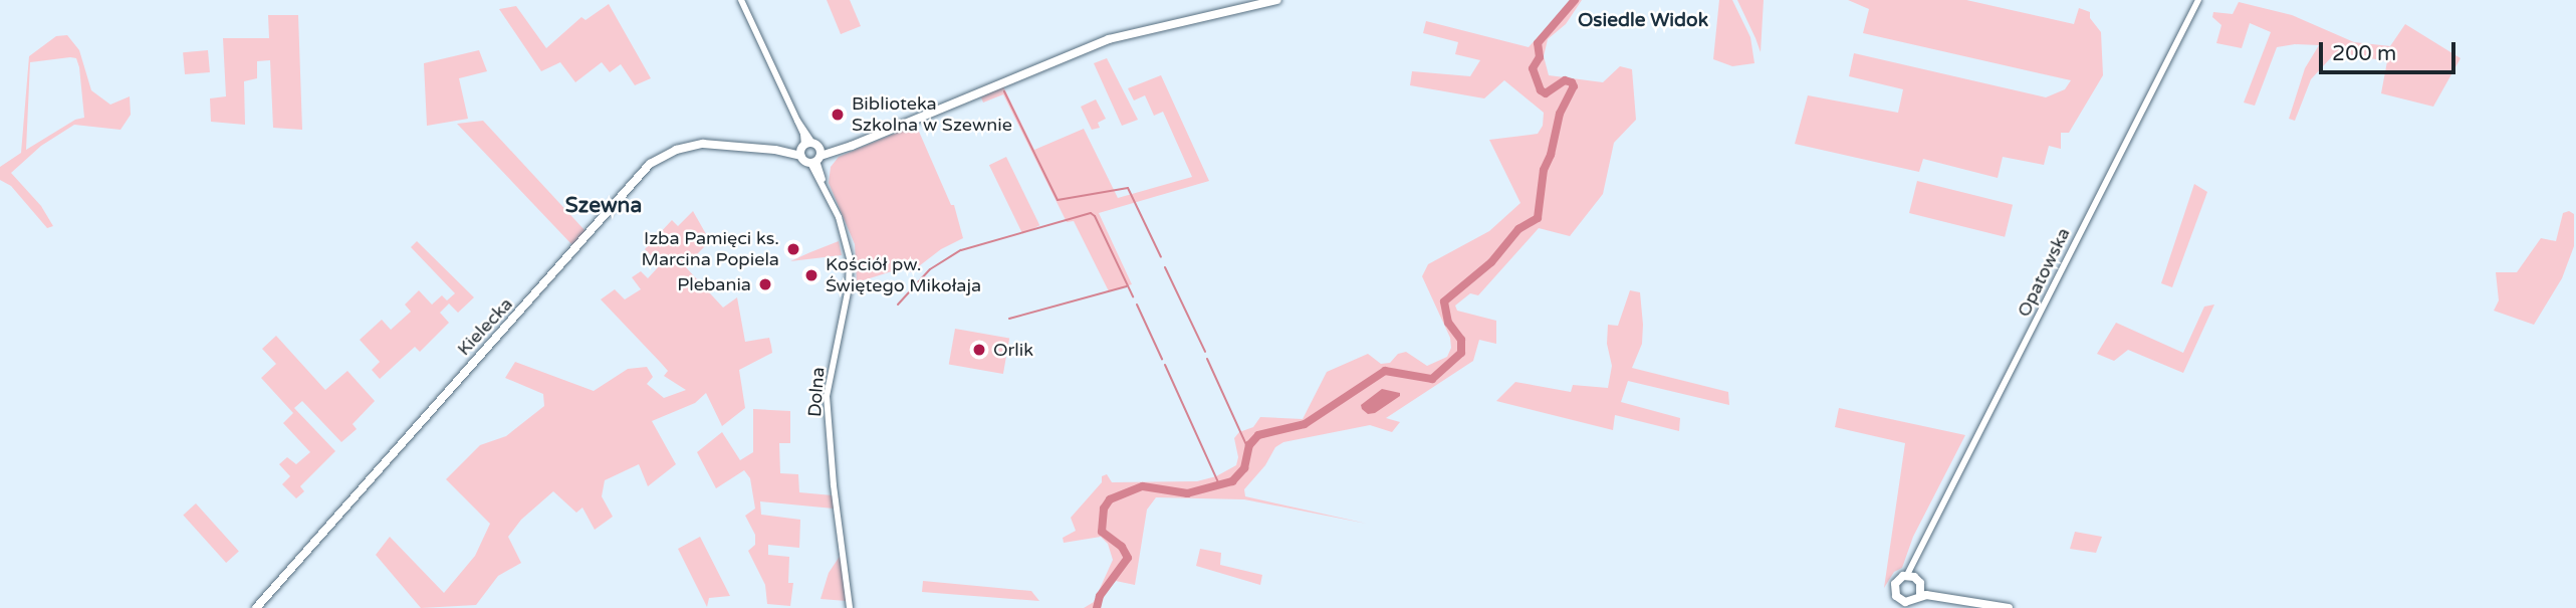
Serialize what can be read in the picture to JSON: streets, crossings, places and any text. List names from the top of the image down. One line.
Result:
{"streets":{"main road":["Kielecka"],"street":["Opatowska","Dolna"]},"districts":["Osiedle Widok","Szewna"],"places":["Biblioteka Szkolna w Szewnie","Izba Pamięci ks. Marcina Popiela","Kościół pw. Świętego Mikołaja","Plebania","Orlik"],"scale_bar":"200 m"}
